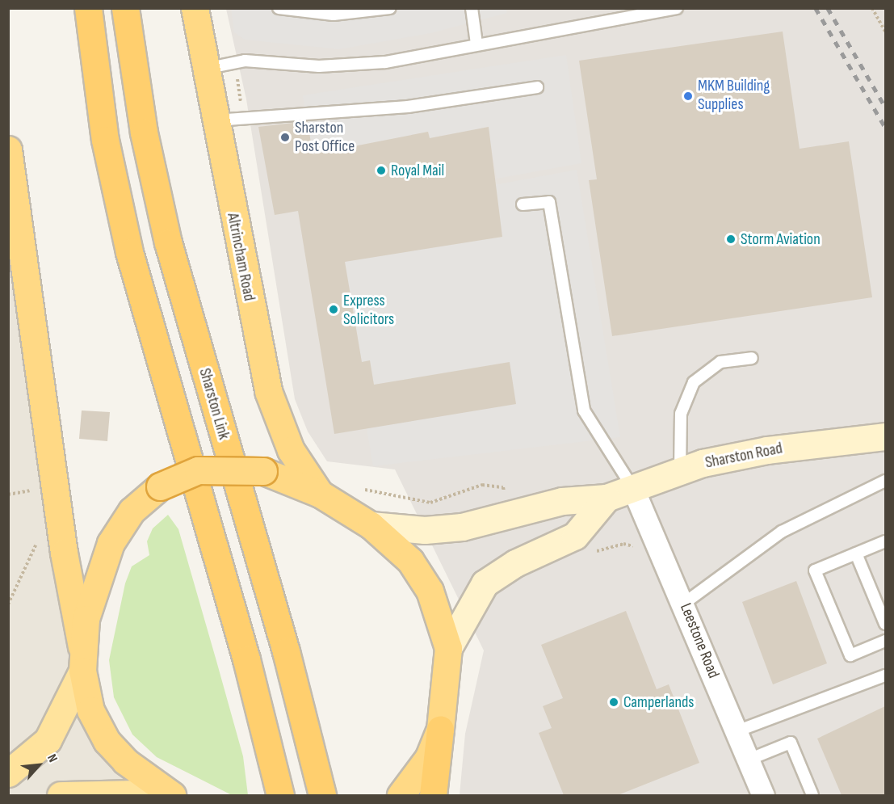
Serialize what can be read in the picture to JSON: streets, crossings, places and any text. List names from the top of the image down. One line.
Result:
{"streets":{"highway":["Altrincham Road","Sharston Link"],"main road":["Sharston Road"],"street":["Leestone Road"]},"crossings":[["Sharston Road","Leestone Road"]],"places":["MKM Building Supplies","Sharston Post Office","Royal Mail","Storm Aviation","Express Solicitors","Camperlands"],"north":"top right"}
